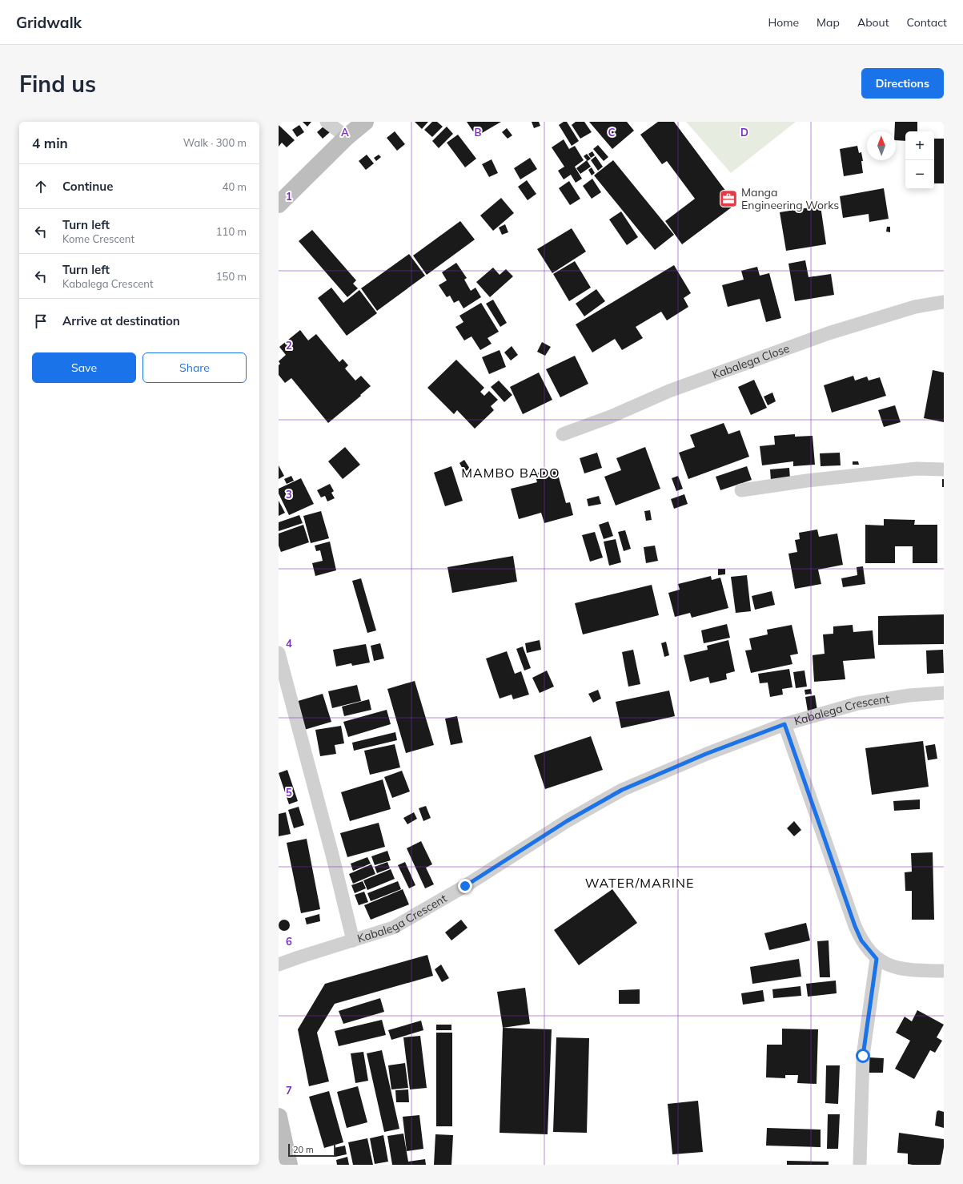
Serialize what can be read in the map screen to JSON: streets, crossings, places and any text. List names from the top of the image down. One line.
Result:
{"streets":{"street":["Kabalega Close","Kabalega Crescent"]},"districts":["MAMBO BADO","WATER/MARINE"],"places":{"office":["Manga Engineering Works"]},"scale_bar":"20 m","north":"top","page":{"header":"Gridwalk","nav":["Home","Map","About","Contact"],"buttons":["Directions",["Save","Share"]],"title":"Find us","heading":["4 min","Walk · 300 m"],"map_buttons":["+","−"],"list":[["Continue","40 m"],["Turn left","Kome Crescent","110 m"],["Turn left","Kabalega Crescent","150 m"],"Arrive at destination"],"scale":"20 m"},"grid":{"columns":["A","B","C","D"],"rows":["1","2","3","4","5","6","7"]}}
